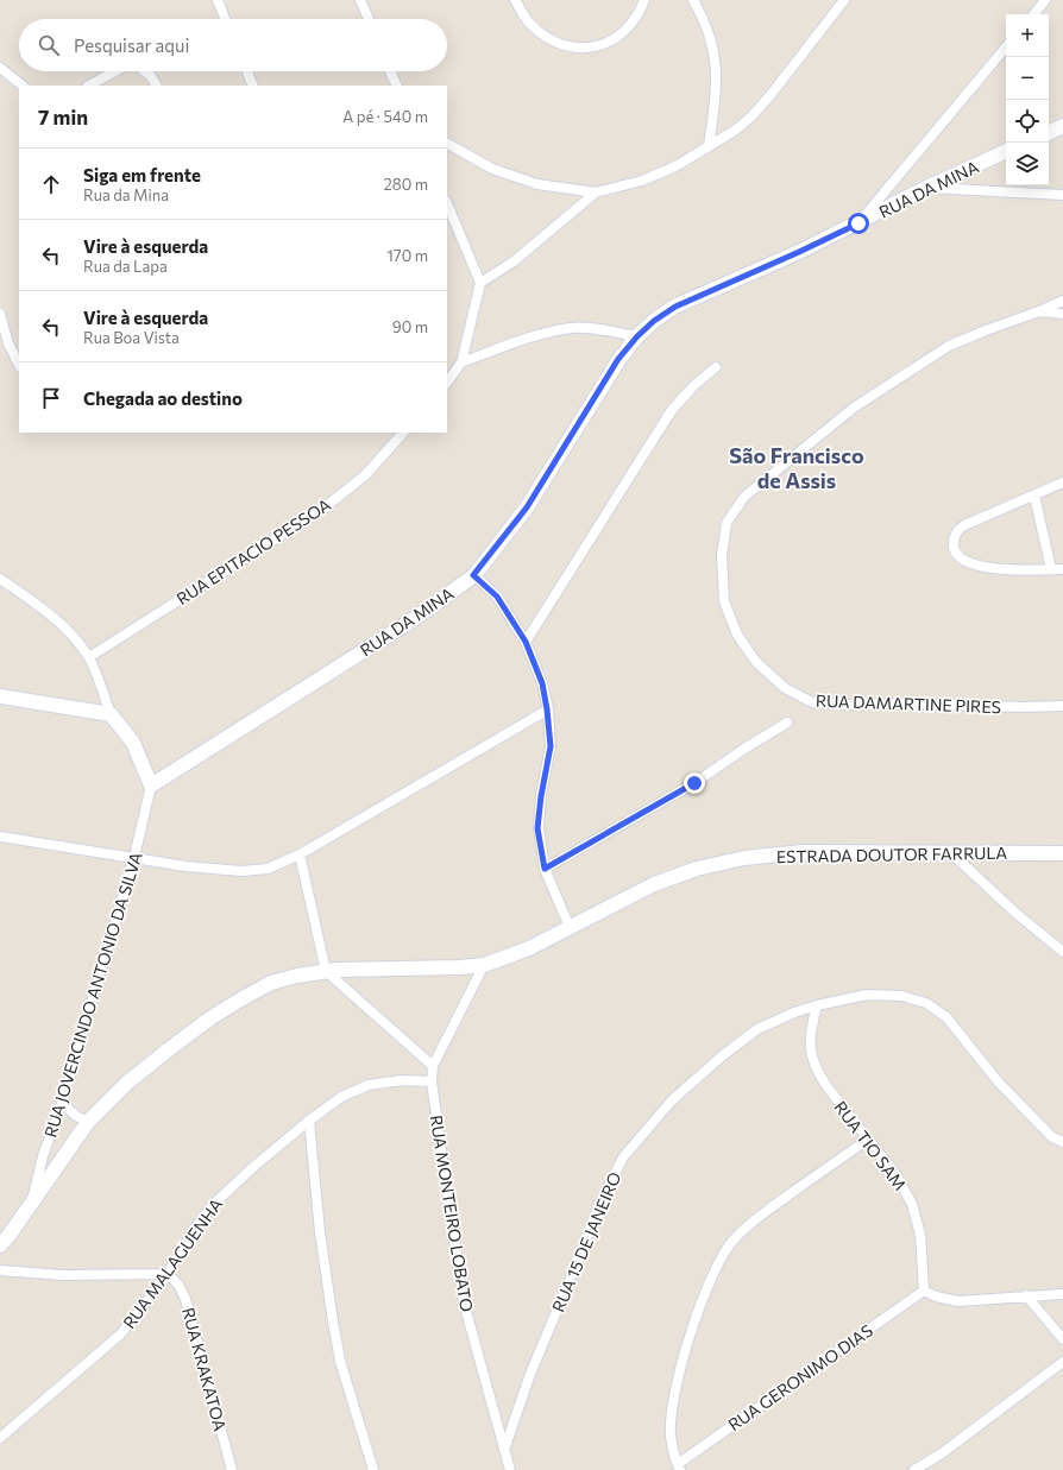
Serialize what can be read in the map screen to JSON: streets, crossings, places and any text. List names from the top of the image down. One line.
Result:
{"streets":{"street":["RUA DA MINA","RUA EPITACIO PESSOA","RUA DAMARTINE PIRES","ESTRADA DOUTOR FARRULA","RUA JOVERCINDO ANTONIO DA SILVA","RUA TIO SAM","RUA MONTEIRO LOBATO","RUA 15 DE JANEIRO","RUA MALAGUENHA","RUA KRAKATOA","RUA GERONIMO DIAS"]},"crossings":[["RUA DA MINA","RUA JOVERCINDO ANTONIO DA SILVA"],["ESTRADA DOUTOR FARRULA","RUA JOVERCINDO ANTONIO DA SILVA"],["ESTRADA DOUTOR FARRULA","RUA MONTEIRO LOBATO"],["RUA TIO SAM","RUA 15 DE JANEIRO"],["RUA TIO SAM","RUA GERONIMO DIAS"],["RUA MONTEIRO LOBATO","RUA 15 DE JANEIRO"],["RUA MONTEIRO LOBATO","RUA MALAGUENHA"],["RUA MALAGUENHA","RUA KRAKATOA"]],"districts":["São Francisco de Assis"],"page":{"map_buttons":["+","−"],"search":"Pesquisar aqui","heading":["7 min","A pé · 540 m"],"list":[["Siga em frente","Rua da Mina","280 m"],["Vire à esquerda","Rua da Lapa","170 m"],["Vire à esquerda","Rua Boa Vista","90 m"],"Chegada ao destino"]}}
